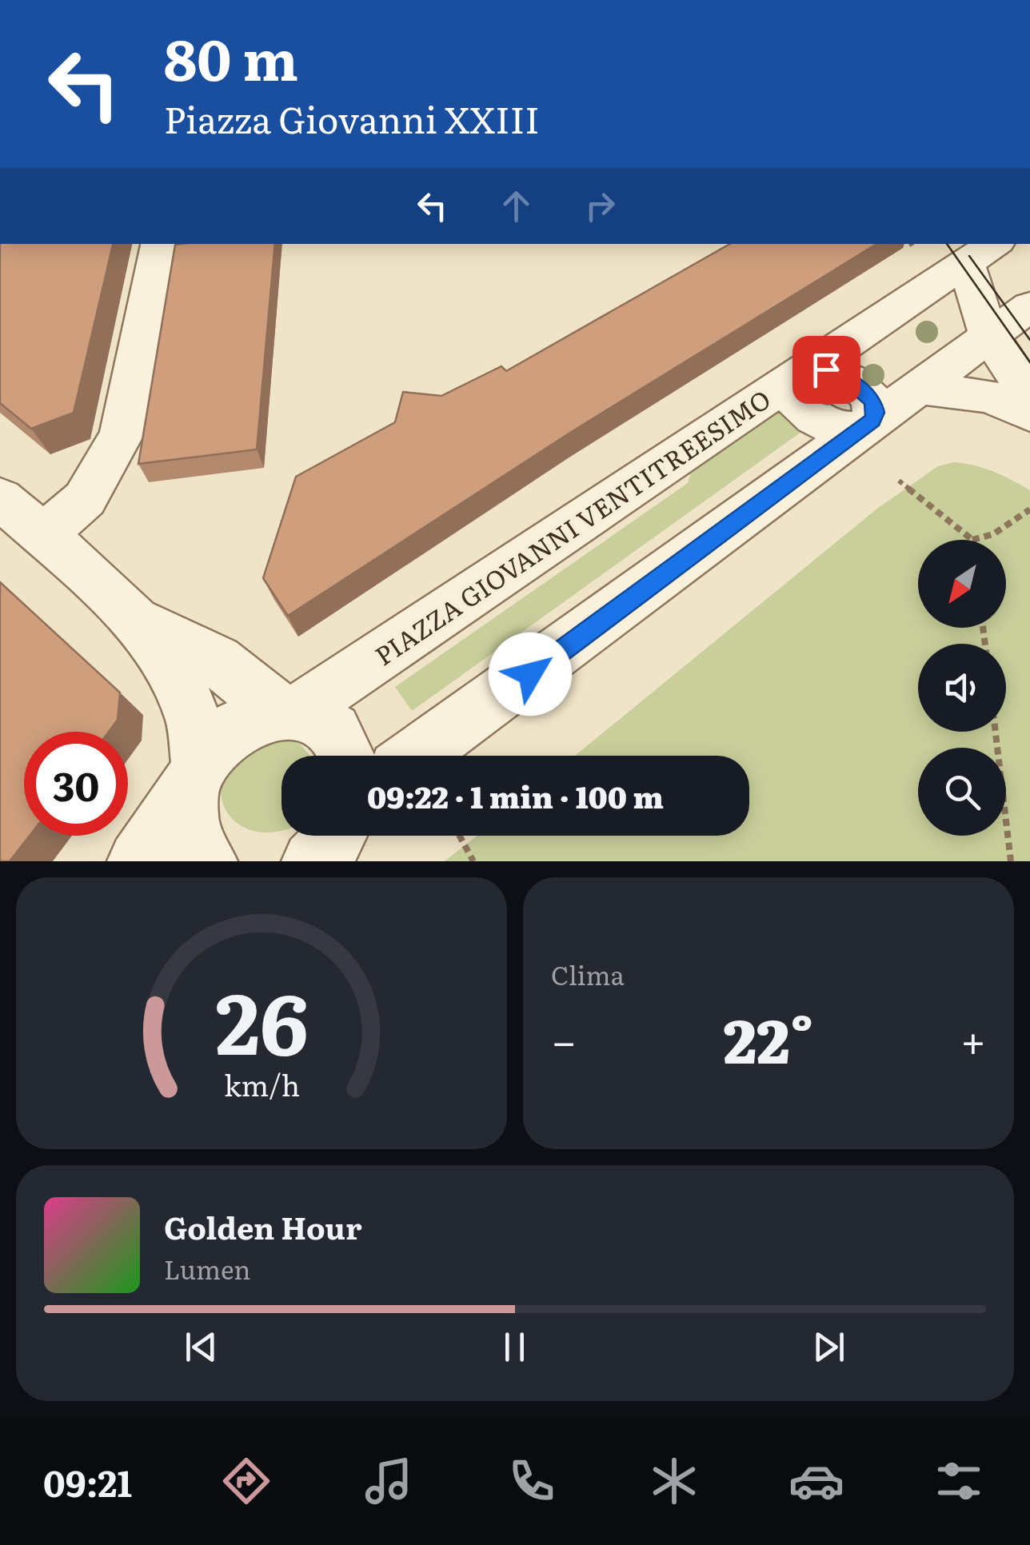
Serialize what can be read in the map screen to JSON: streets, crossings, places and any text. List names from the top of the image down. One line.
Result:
{"streets":{"street":["PIAZZA GIOVANNI VENTITREESIMO"]},"north":"bottom left","page":{"turn":["80 m","Piazza Giovanni XXIII"],"limit":"30","trip":"09:22 · 1 min · 100 m","tile":"Clima","heat":["−","22°","+"],"song":["Golden Hour","Lumen"],"tabs":"09:21","gauge":["26","km/h"]}}
